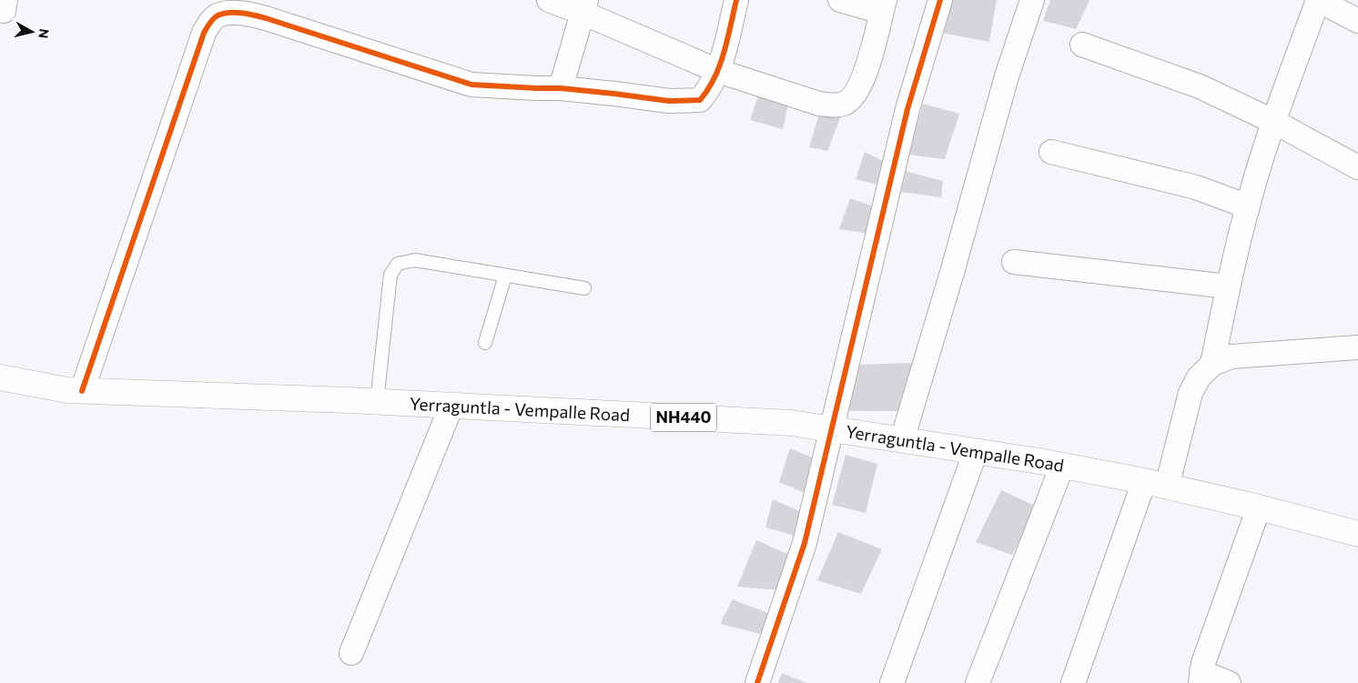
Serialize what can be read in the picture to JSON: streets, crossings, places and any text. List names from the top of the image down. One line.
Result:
{"streets":{"highway":["Yerraguntla - Vempalle Road","NH440"]},"north":"right"}
